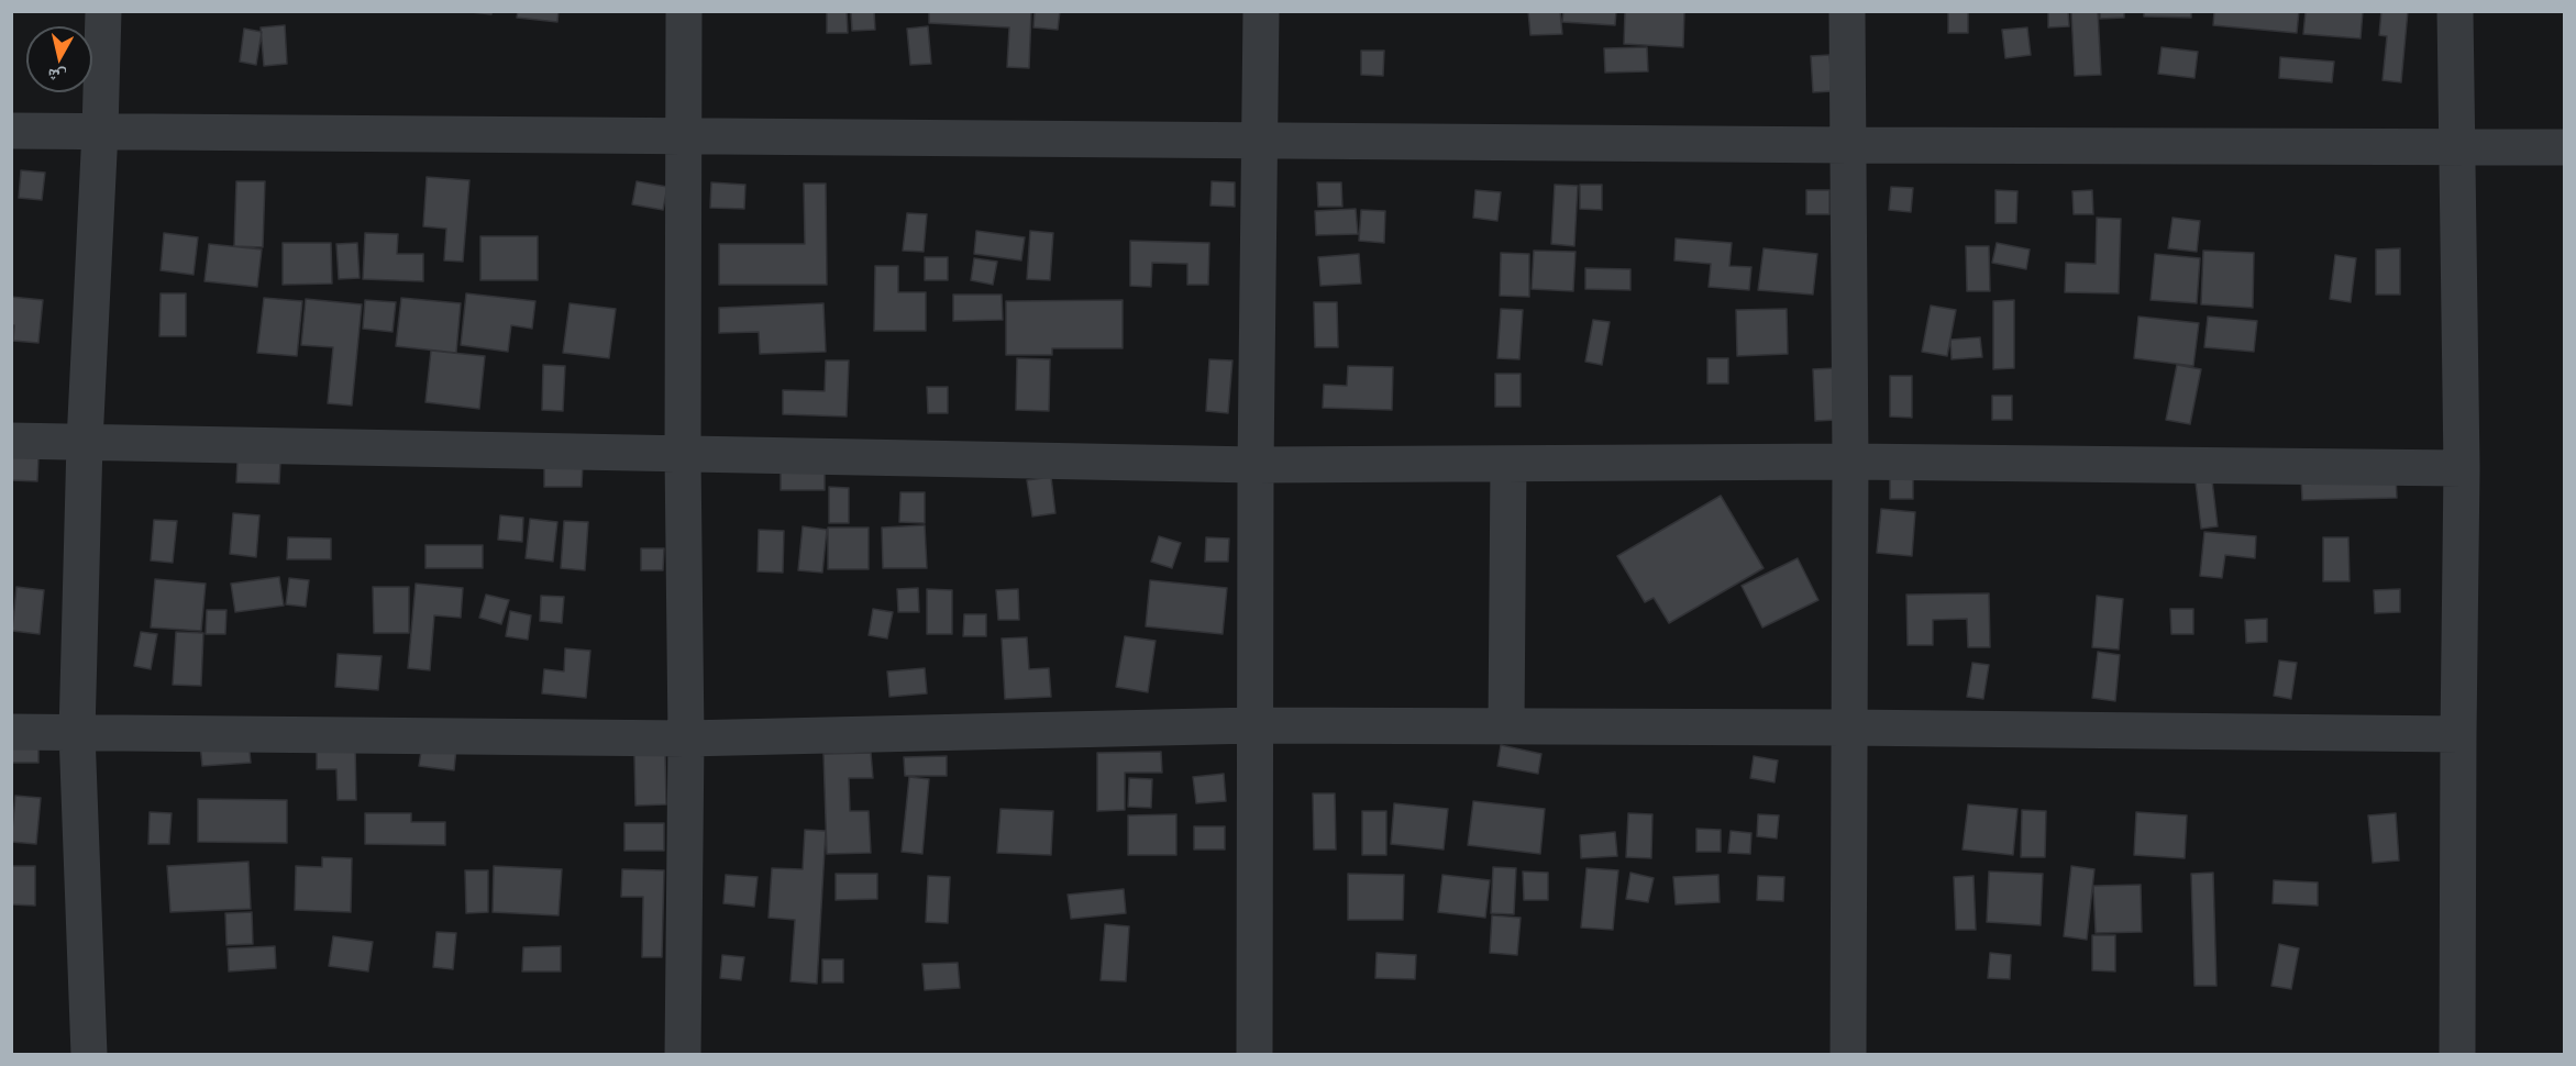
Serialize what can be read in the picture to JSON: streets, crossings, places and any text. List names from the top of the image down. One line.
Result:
{"north":"bottom"}
